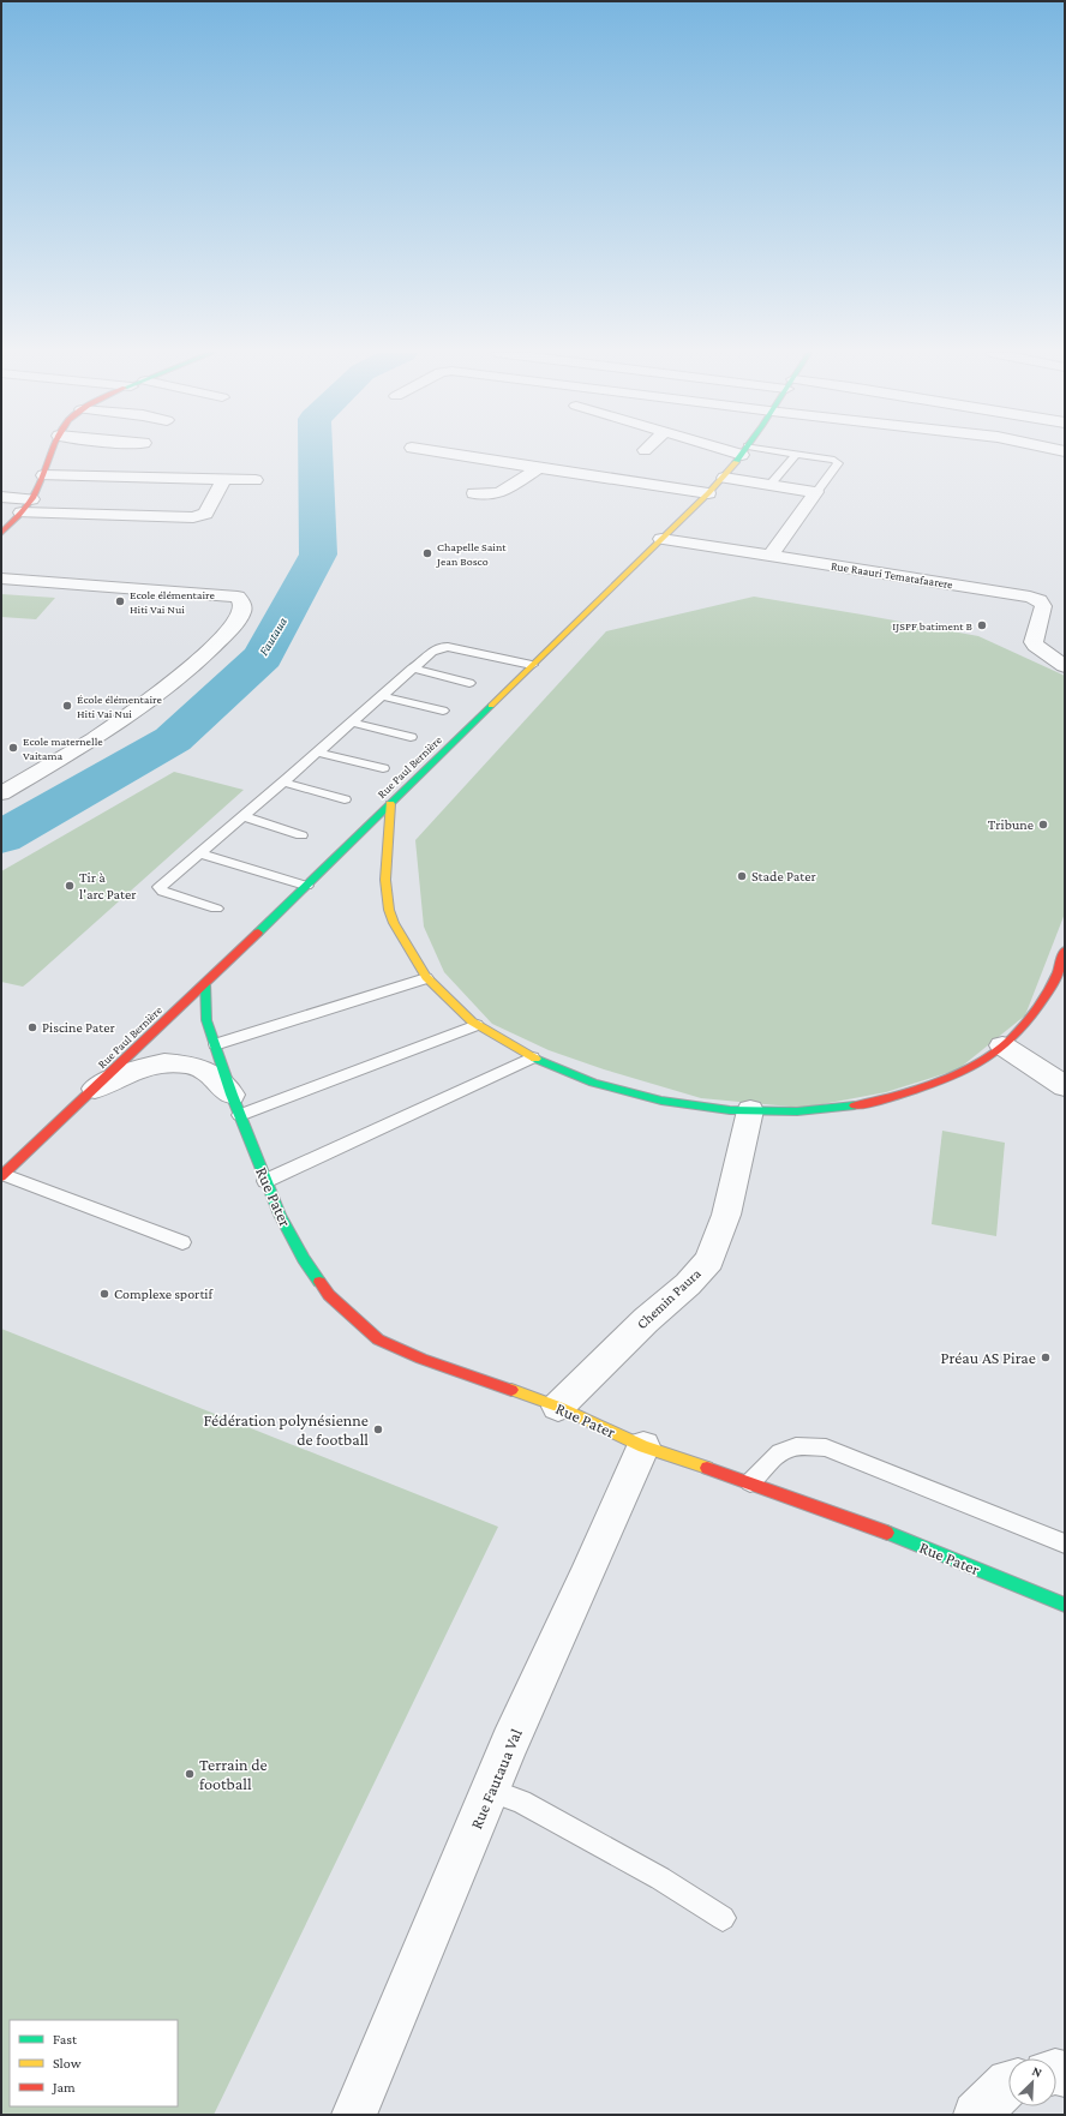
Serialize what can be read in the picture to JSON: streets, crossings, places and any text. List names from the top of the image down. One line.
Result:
{"streets":{"main road":["Rue Paul Bernière","Rue Pater"],"street":["Rue Raauri Tematafaarere","Chemin Paura","Rue Fautaua Val"]},"crossings":[["Rue Raauri Tematafaarere","Rue Paul Bernière"],["Rue Paul Bernière","Rue Pater"],["Rue Pater","Chemin Paura"],["Rue Pater","Rue Fautaua Val"]],"water":["Fautaua"],"places":["Chapelle Saint Jean Bosco","Ecole élémentaire Hiti Vai Nui","IJSPF batiment B","École élémentaire Hiti Vai Nui","Ecole maternelle Vaitama","Tribune","Stade Pater","Tir à l'arc Pater","Piscine Pater","Complexe sportif","Préau AS Pirae","Fédération polynésienne de football","Terrain de football"],"legend":["Fast","Slow","Jam"],"north":"top right"}
